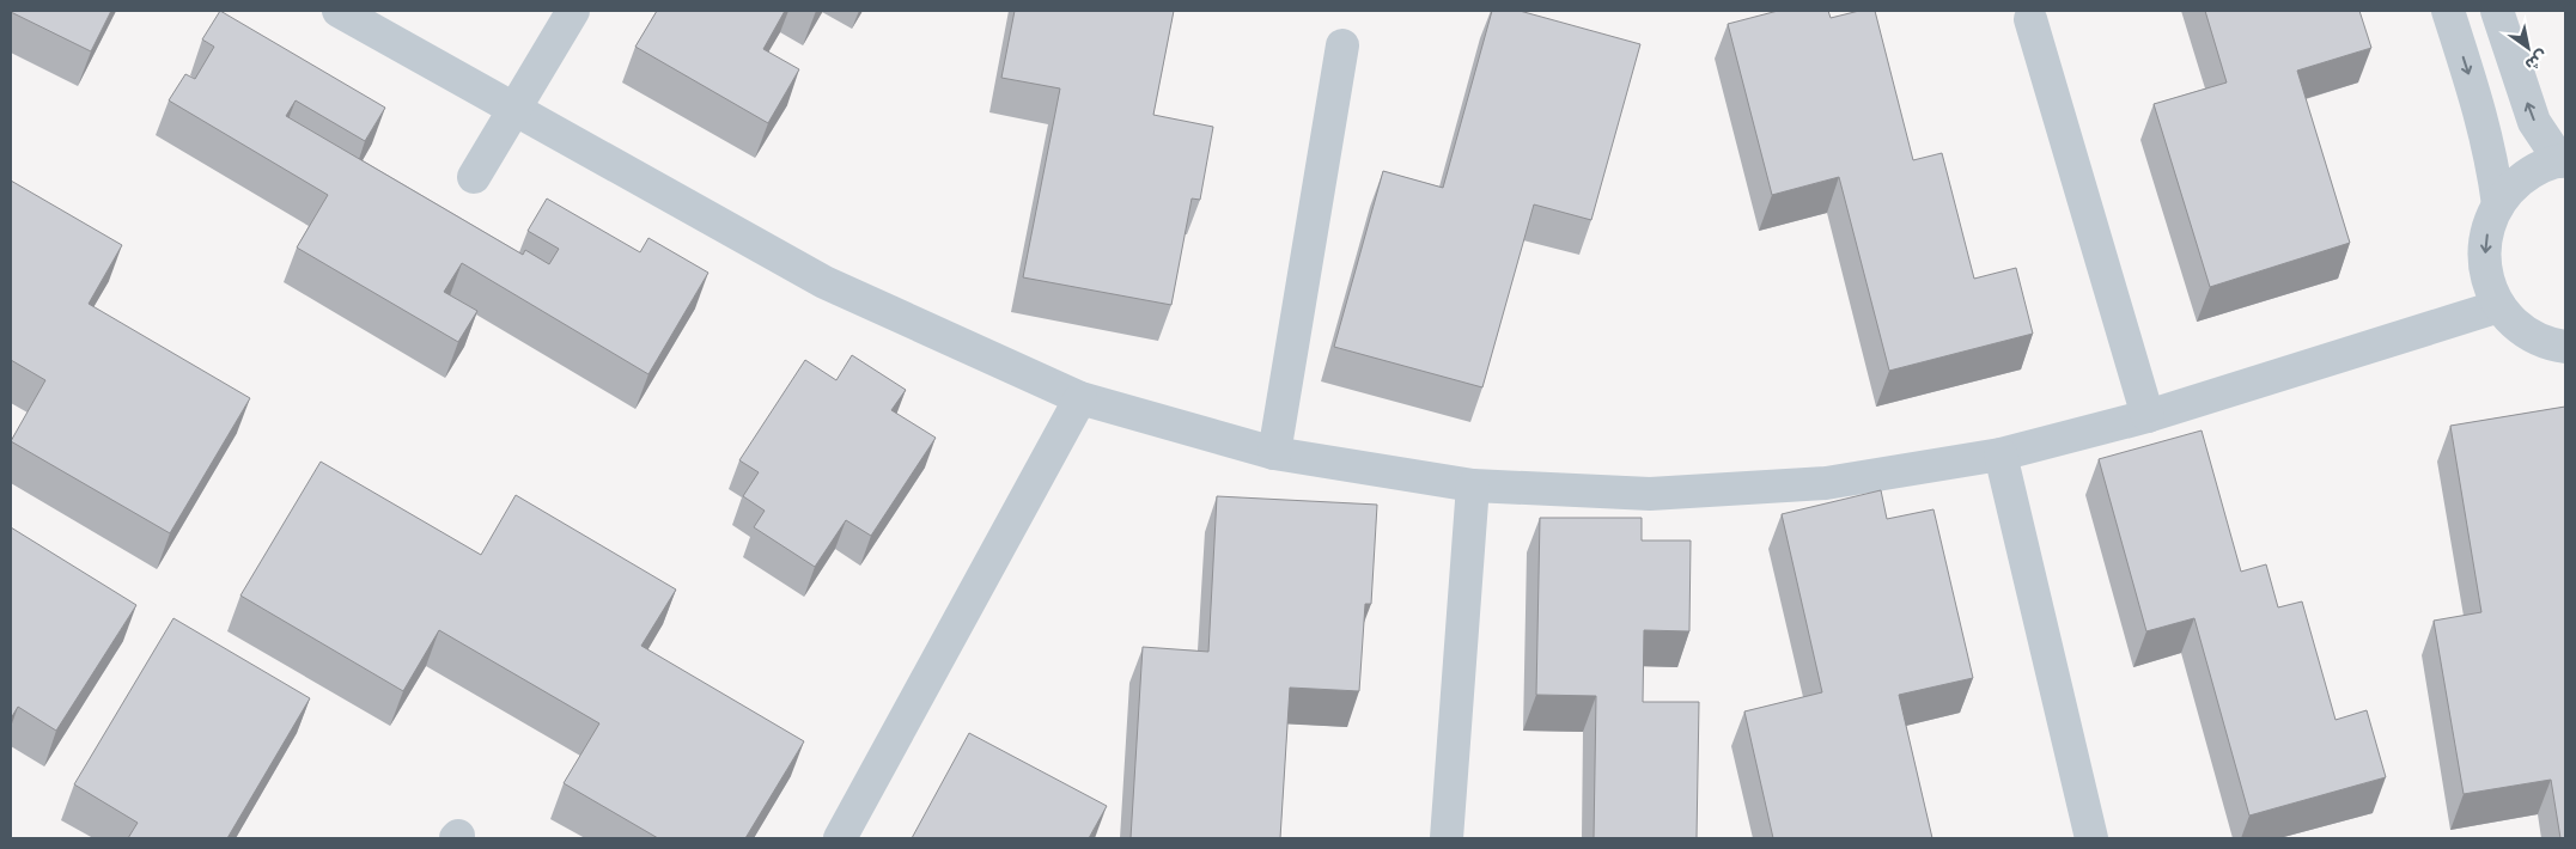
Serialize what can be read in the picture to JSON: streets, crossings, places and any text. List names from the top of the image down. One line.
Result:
{"north":"bottom right"}
